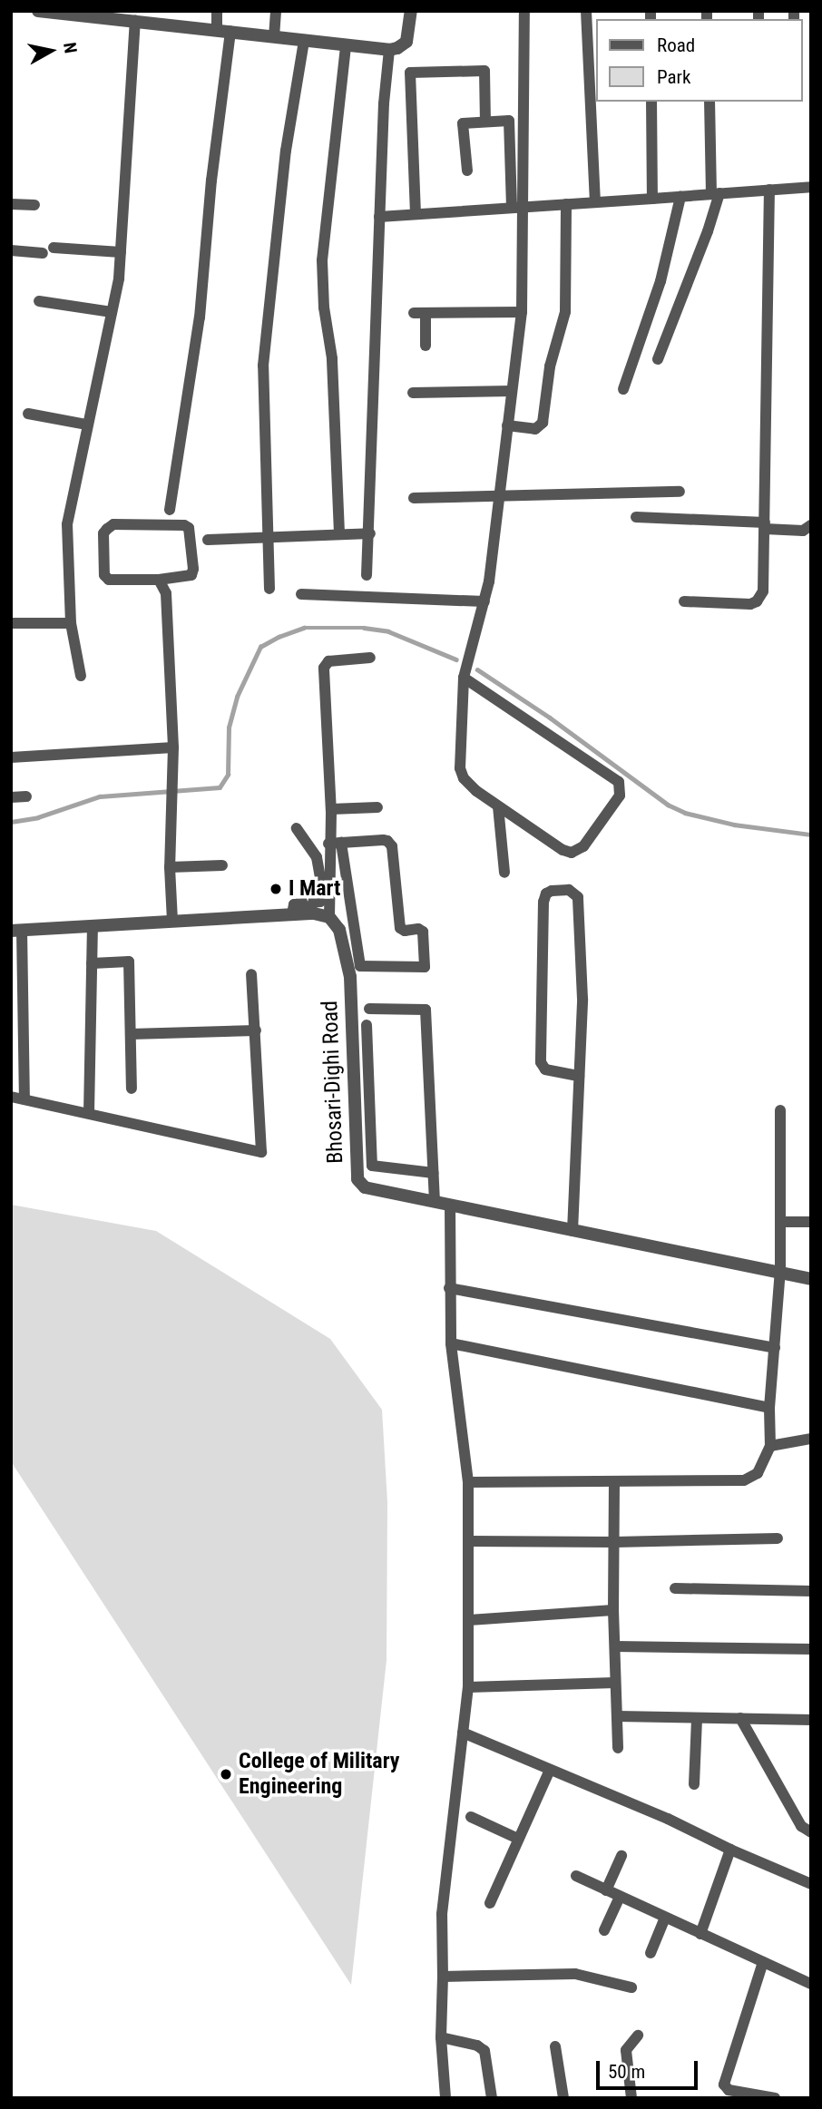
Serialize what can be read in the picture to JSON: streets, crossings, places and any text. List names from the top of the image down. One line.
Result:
{"streets":{"street":["Bhosari-Dighi Road"]},"places":["I Mart","College of Military Engineering"],"legend":["Road","Park"],"scale_bar":"50 m","north":"right"}
